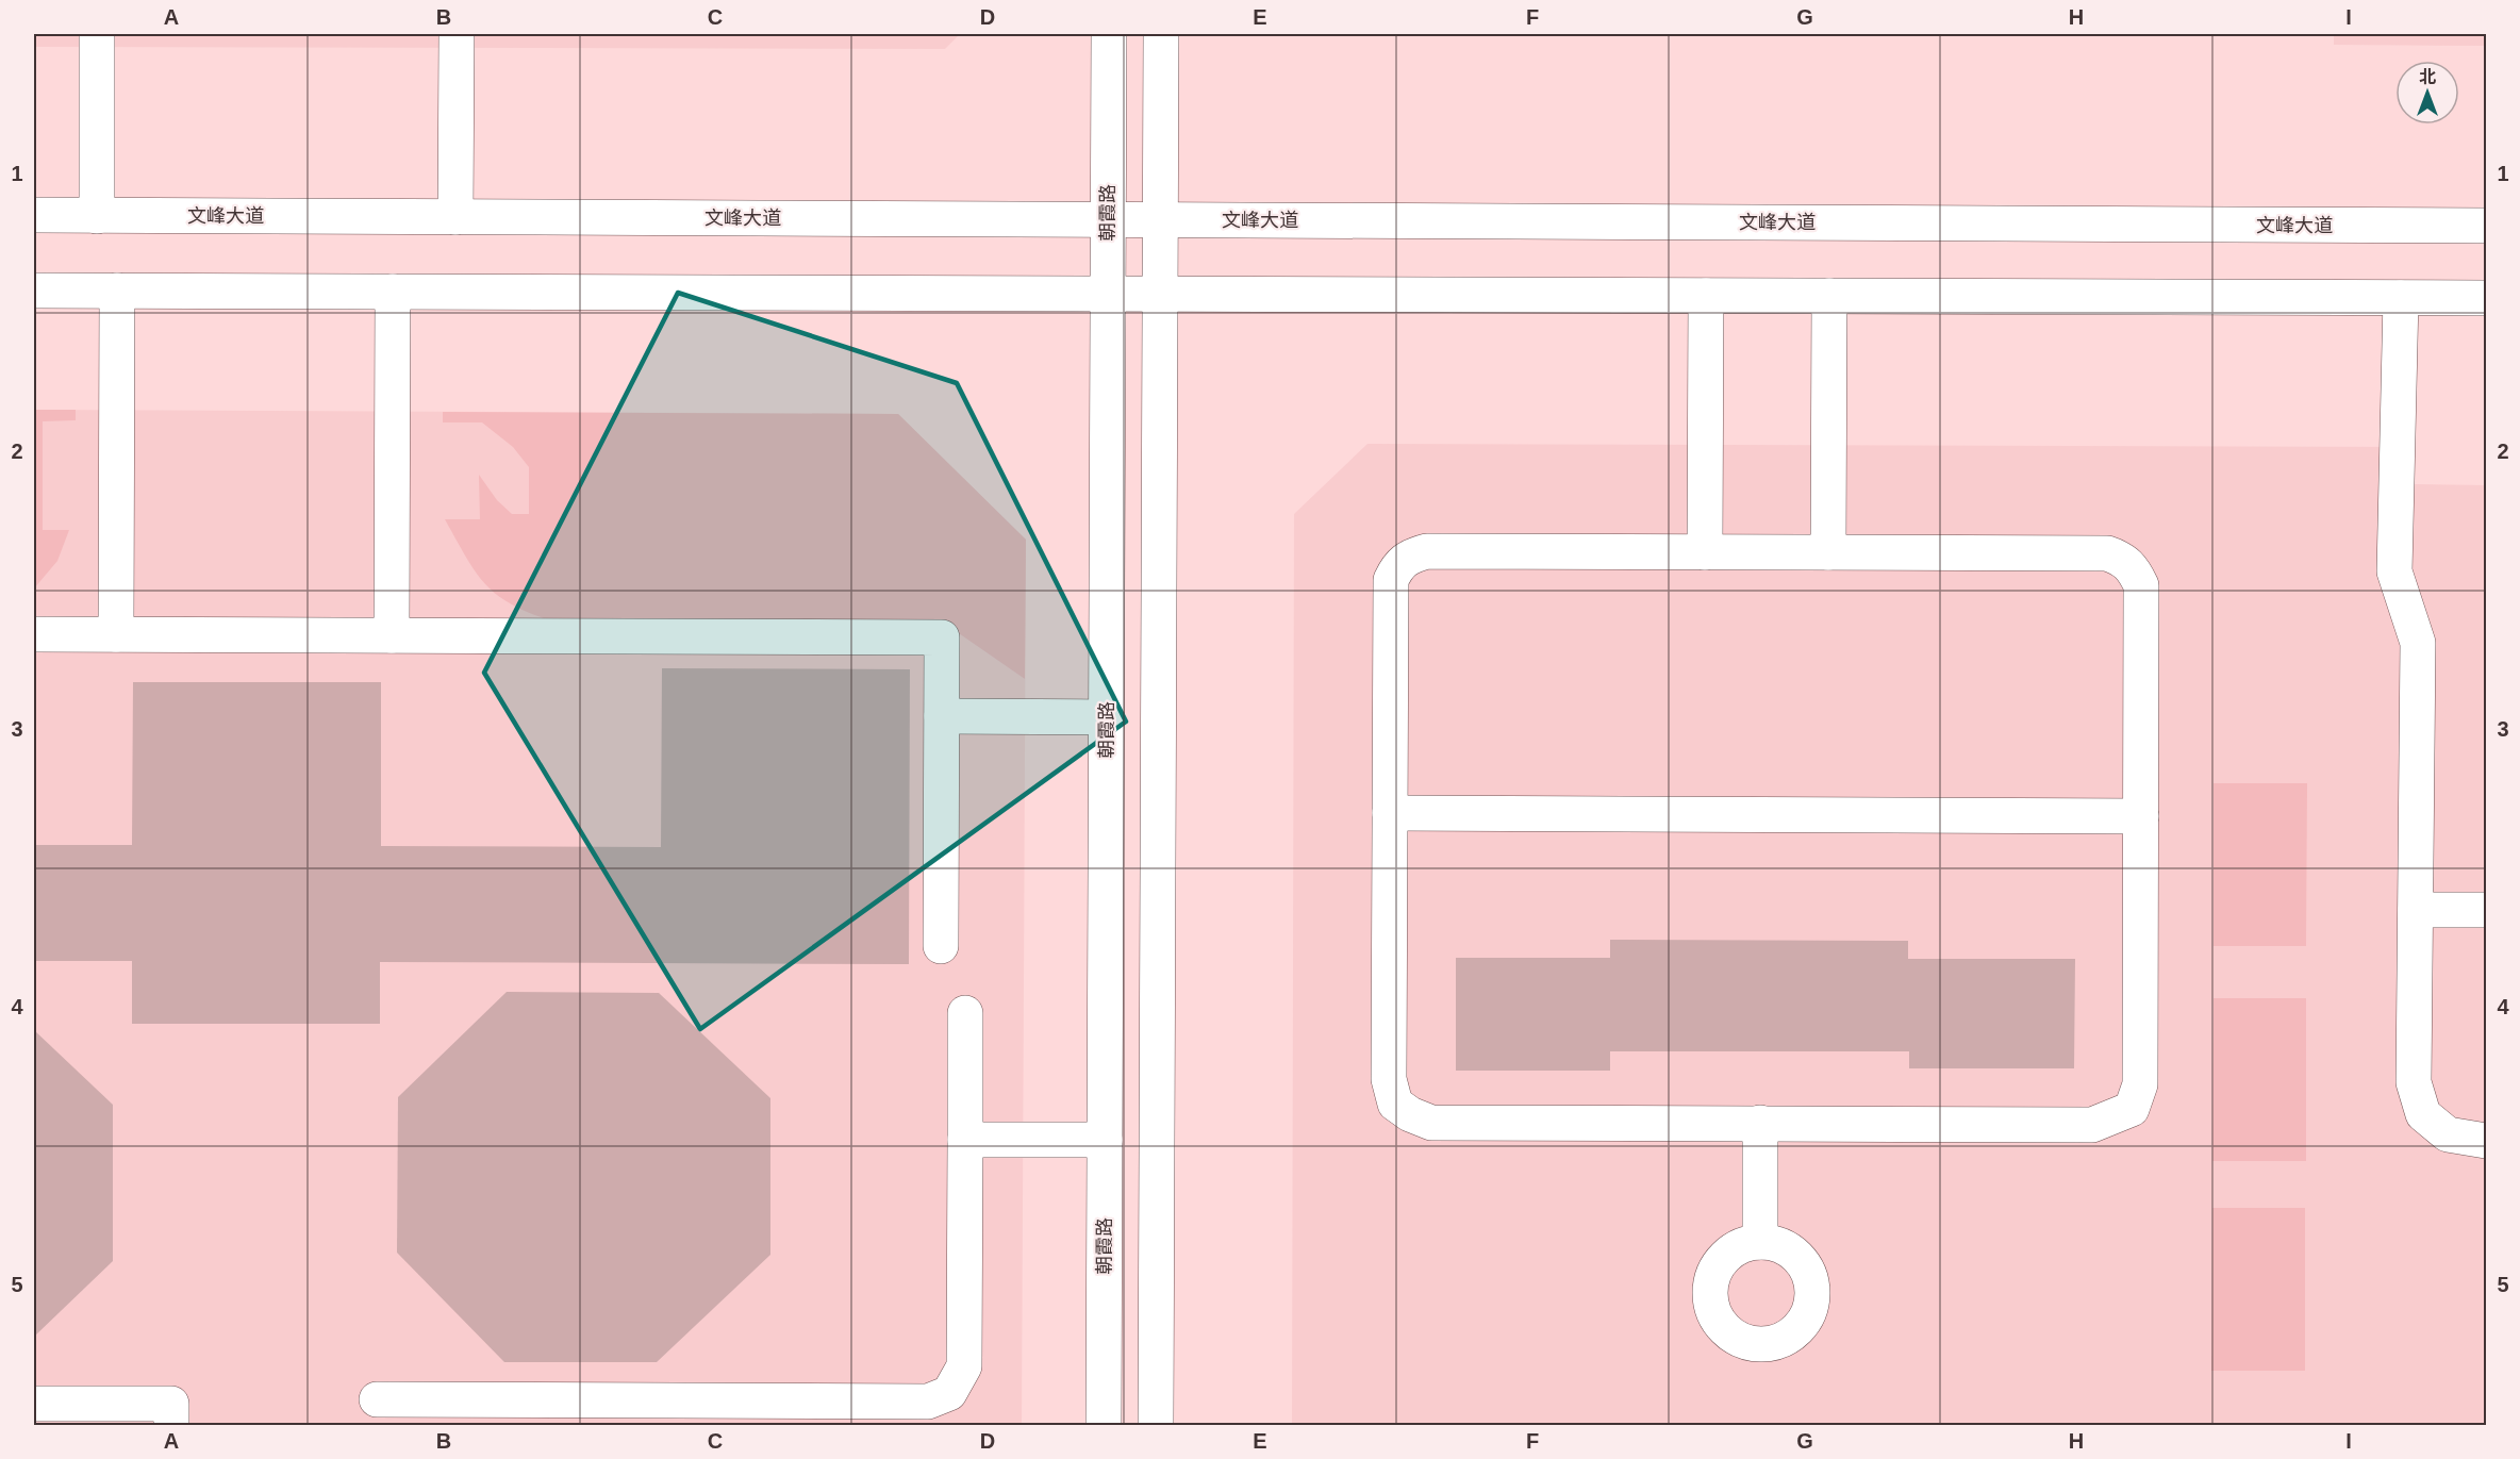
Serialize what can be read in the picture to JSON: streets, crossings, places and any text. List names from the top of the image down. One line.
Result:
{"streets":{"main road":["朝霞路","文峰大道"]},"crossings":[["朝霞路","文峰大道"]],"north":"top","grid":{"columns":["A","B","C","D","E","F","G","H","I"],"rows":["1","2","3","4","5"]}}
